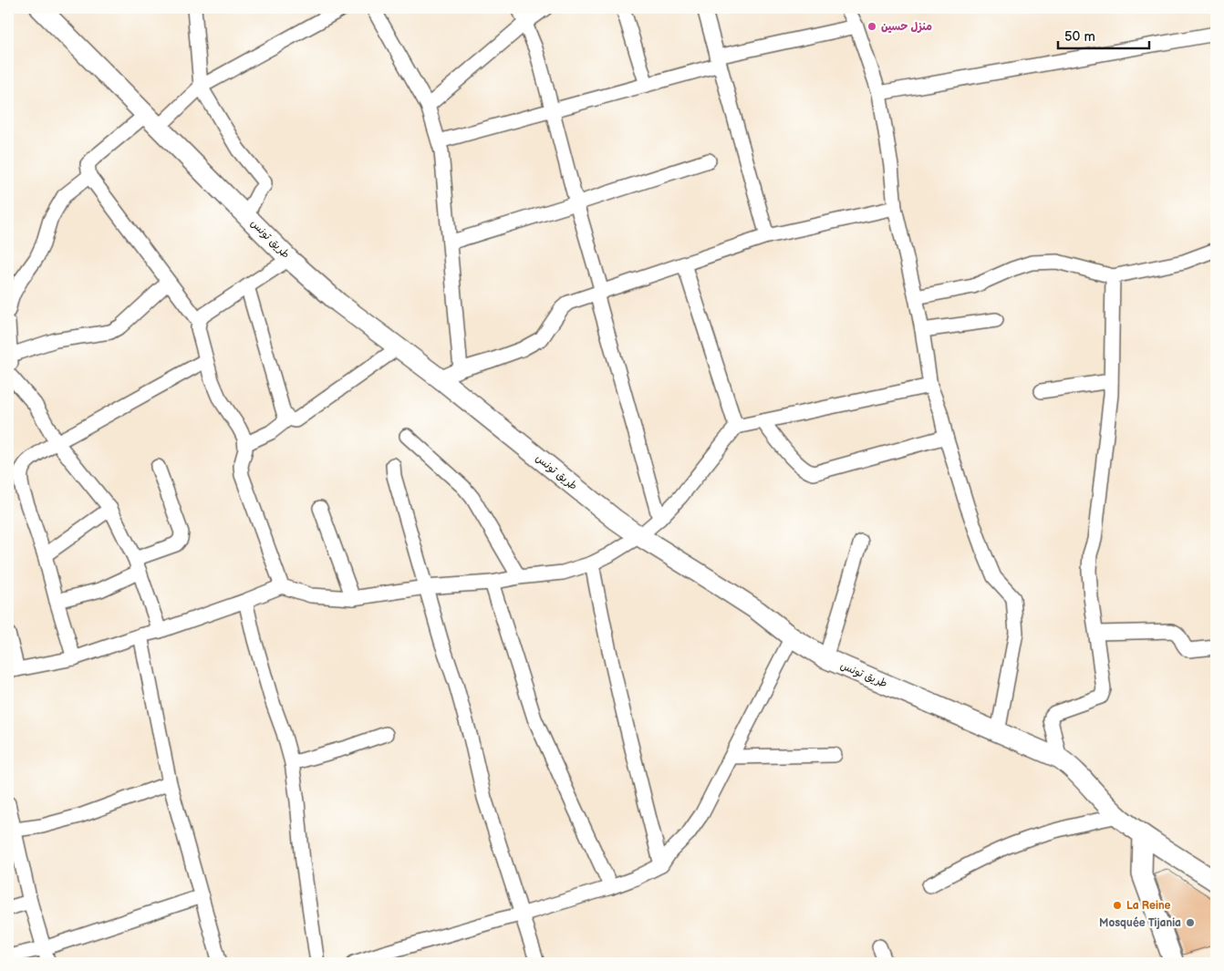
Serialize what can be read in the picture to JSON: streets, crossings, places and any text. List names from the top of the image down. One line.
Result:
{"streets":{"main road":["طريق تونس"]},"places":["منزل حسين","La Reine","Mosquée Tijania"],"scale_bar":"50 m"}
